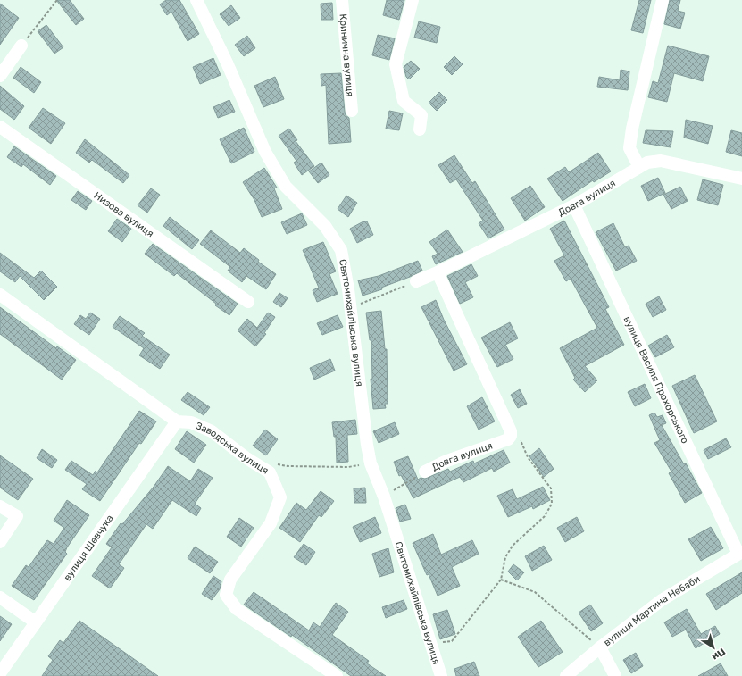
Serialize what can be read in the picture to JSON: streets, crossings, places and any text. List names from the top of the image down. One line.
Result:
{"streets":{"street":["Кринична вулиця","Довга вулиця","Низова вулиця","Святомихайлівська вулиця","вулиця Василя Прохорського","Заводська вулиця","вулиця Шевчука","вулиця Мартина Небаби"]},"crossings":[["Довга вулиця","вулиця Василя Прохорського"],["вулиця Василя Прохорського","вулиця Мартина Небаби"],["Заводська вулиця","вулиця Шевчука"]],"north":"bottom right"}
